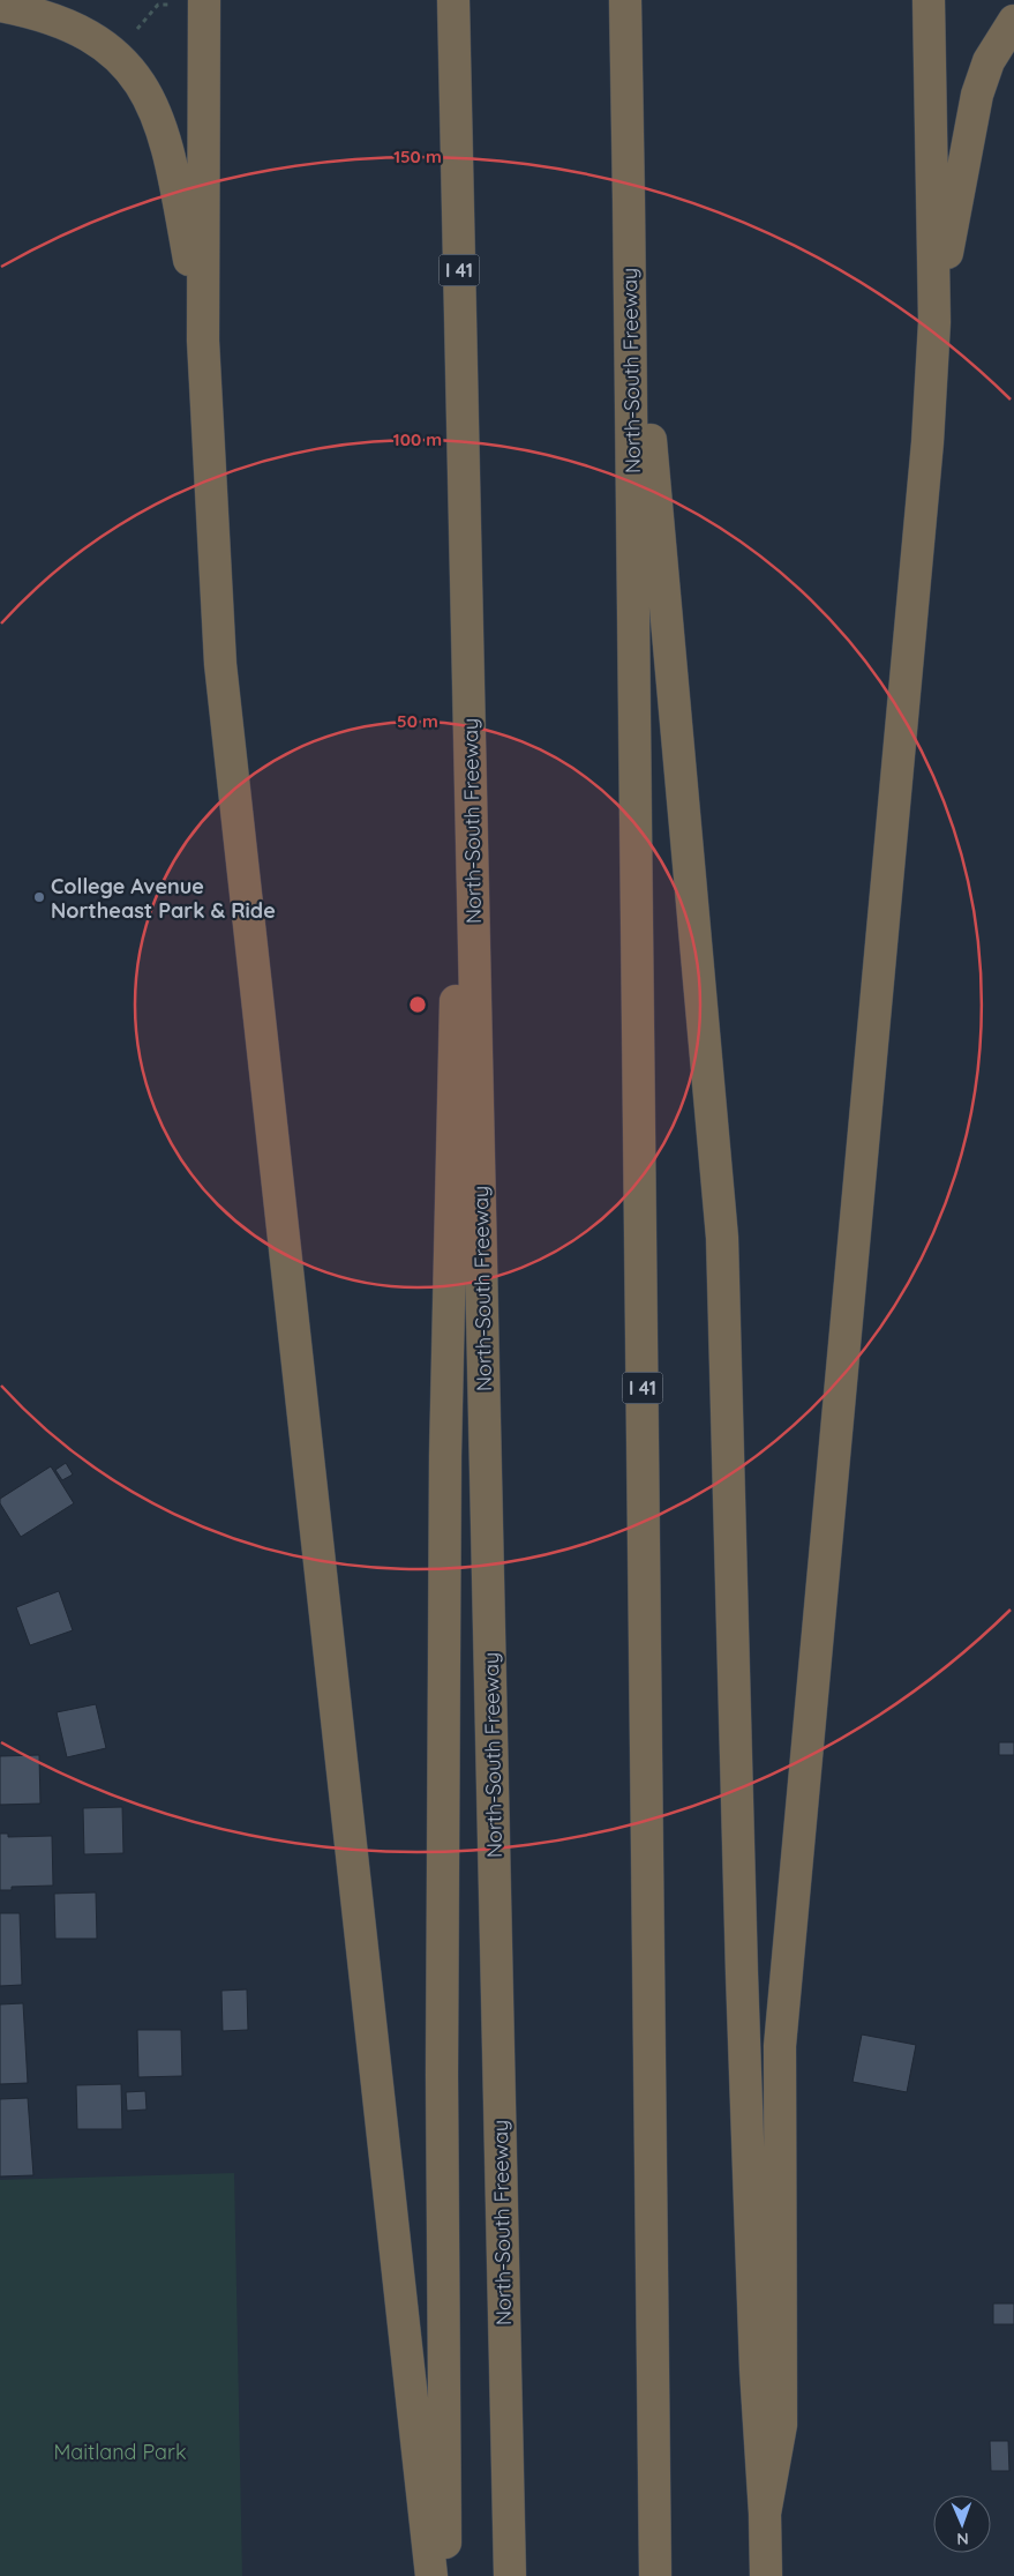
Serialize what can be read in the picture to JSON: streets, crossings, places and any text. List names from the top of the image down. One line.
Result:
{"streets":{"highway":["I 41","North-South Freeway"]},"parks":["Maitland Park"],"places":["College Avenue Northeast Park & Ride"],"north":"bottom","rings":["150 m","100 m","50 m"]}
